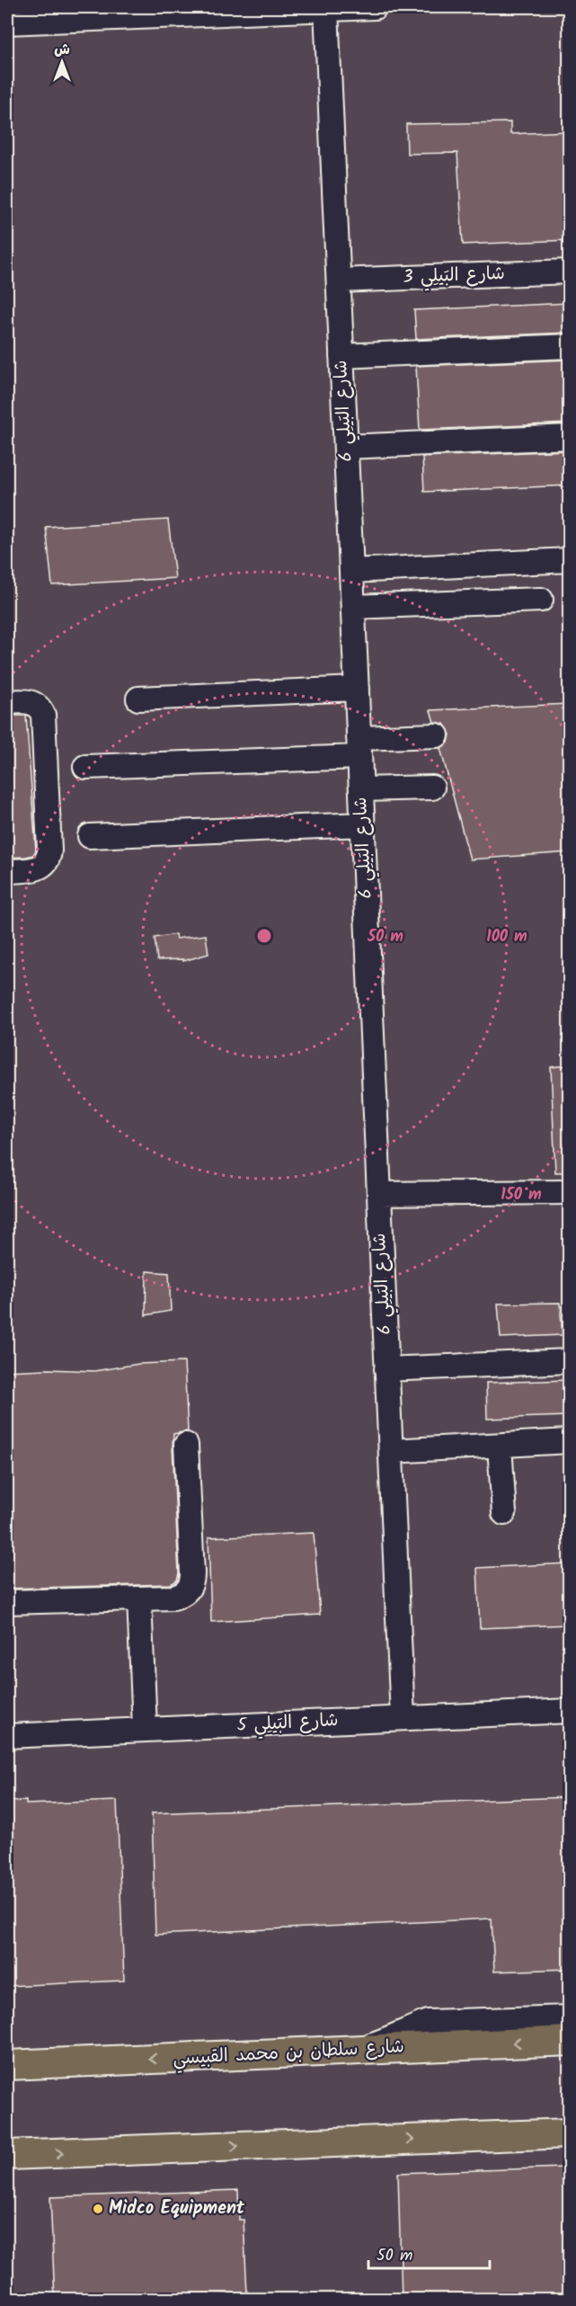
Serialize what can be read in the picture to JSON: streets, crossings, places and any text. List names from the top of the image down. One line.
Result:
{"streets":{"main road":["شارع سلطان بن محمد القبيسي"],"street":["شارع البَيلِي 3","شارع البَيلِي 6","شارع البَيلِي 5"]},"crossings":[["شارع البَيلِي 3","شارع البَيلِي 6"],["شارع البَيلِي 6","شارع البَيلِي 5"]],"places":["Midco Equipment"],"scale_bar":"50 m","north":"top","rings":["50 m","100 m","150 m"]}
